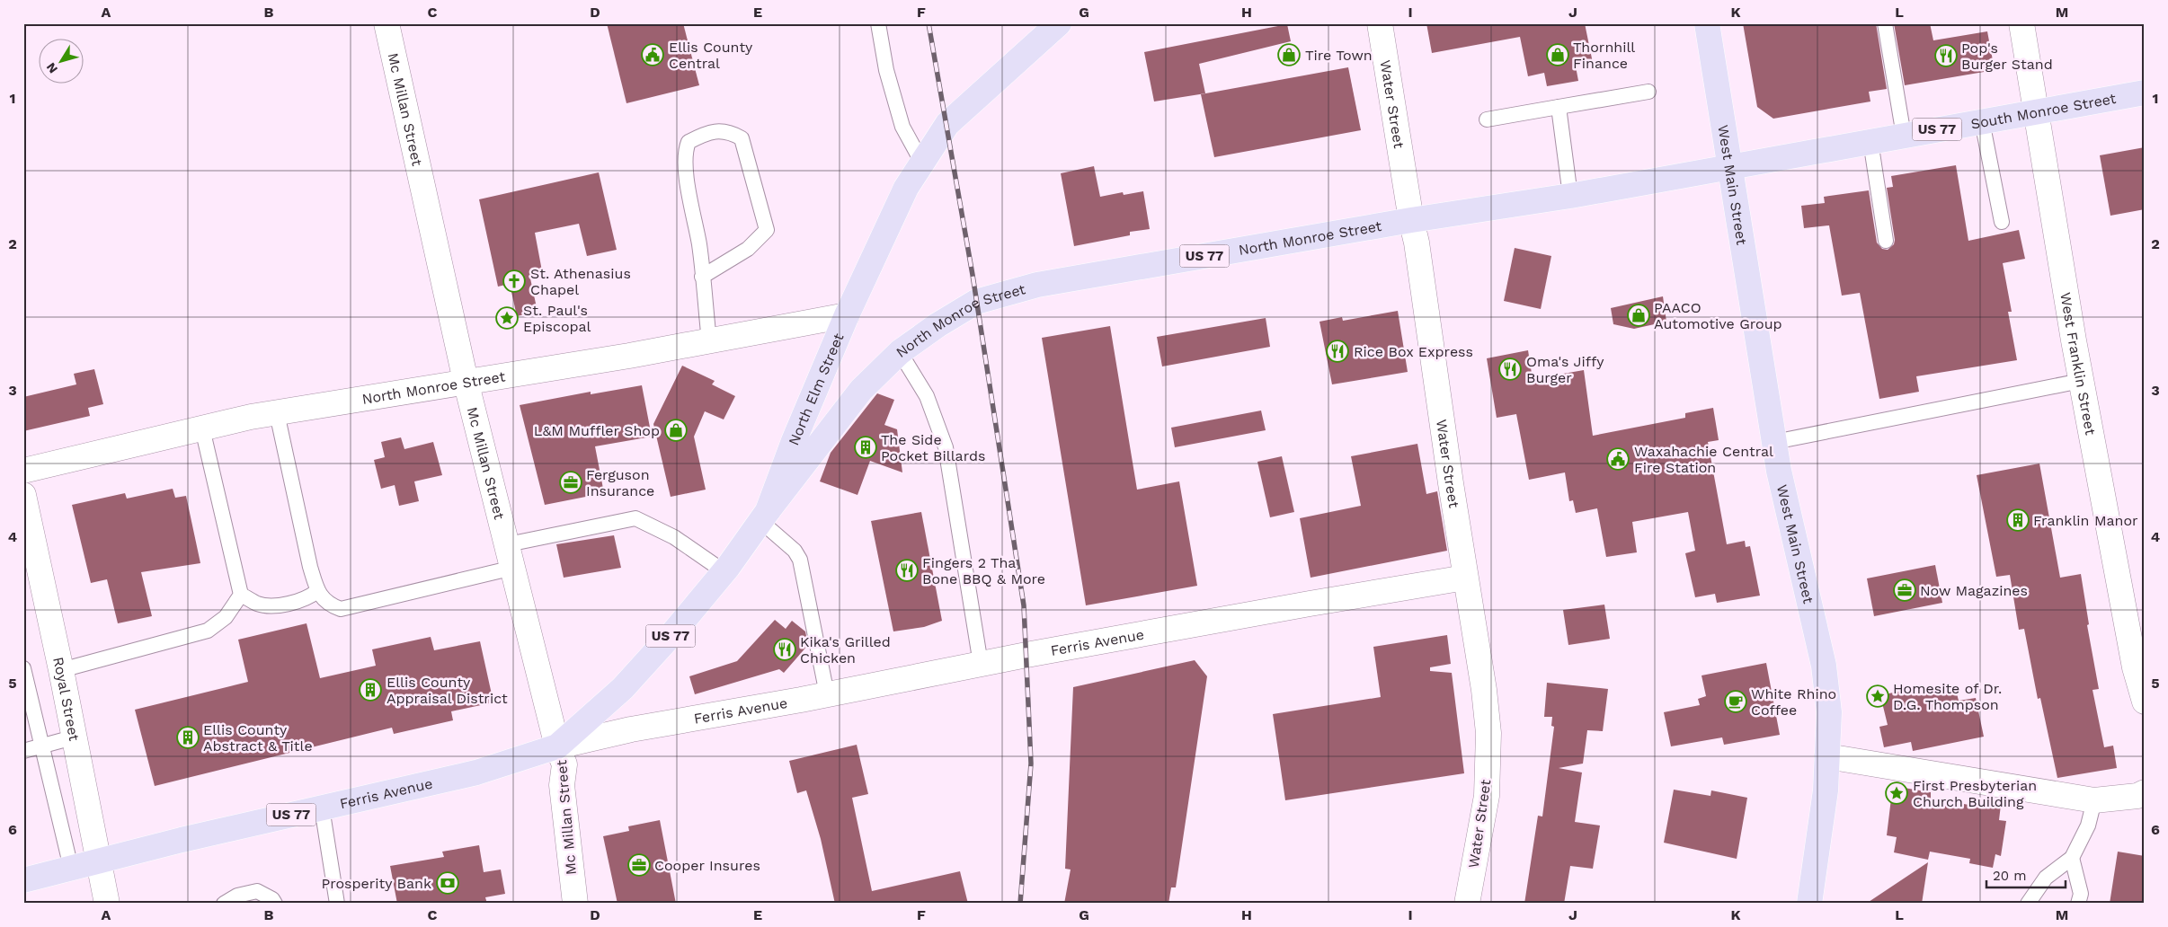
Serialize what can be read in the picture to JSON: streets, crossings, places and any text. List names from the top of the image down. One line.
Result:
{"streets":{"main road":["South Monroe Street","US 77","West Main Street","North Monroe Street","North Elm Street","Ferris Avenue"],"street":["Water Street","Mc Millan Street","West Franklin Street","Royal Street"]},"crossings":[["Water Street","North Monroe Street"],["Water Street","Ferris Avenue"],["Mc Millan Street","North Monroe Street"],["Mc Millan Street","North Elm Street"],["Mc Millan Street","Ferris Avenue"],["South Monroe Street","West Main Street"],["South Monroe Street","North Monroe Street"],["South Monroe Street","West Franklin Street"],["West Main Street","North Monroe Street"],["North Monroe Street","North Elm Street"],["North Elm Street","Ferris Avenue"],["Ferris Avenue","Royal Street"]],"places":{"public building":["Ellis County Central","Waxahachie Central Fire Station"],"shop":["Tire Town","Thornhill Finance","PAACO Automotive Group","L&M Muffler Shop"],"restaurant":["Pop's Burger Stand","Rice Box Express","Oma's Jiffy Burger","Fingers 2 Tha Bone BBQ & More","Kika's Grilled Chicken"],"church":["St. Athenasius Chapel"],"place":["St. Paul's Episcopal","Homesite of Dr. D.G. Thompson","First Presbyterian Church Building"],"building":["The Side Pocket Billards","Franklin Manor","Ellis County Appraisal District","Ellis County Abstract & Title"],"office":["Ferguson Insurance","Now Magazines","Cooper Insures"],"cafe":["White Rhino Coffee"],"bank":["Prosperity Bank"]},"scale_bar":"20 m","north":"bottom left","grid":{"columns":["A","B","C","D","E","F","G","H","I","J","K","L","M"],"rows":["1","2","3","4","5","6"]}}
